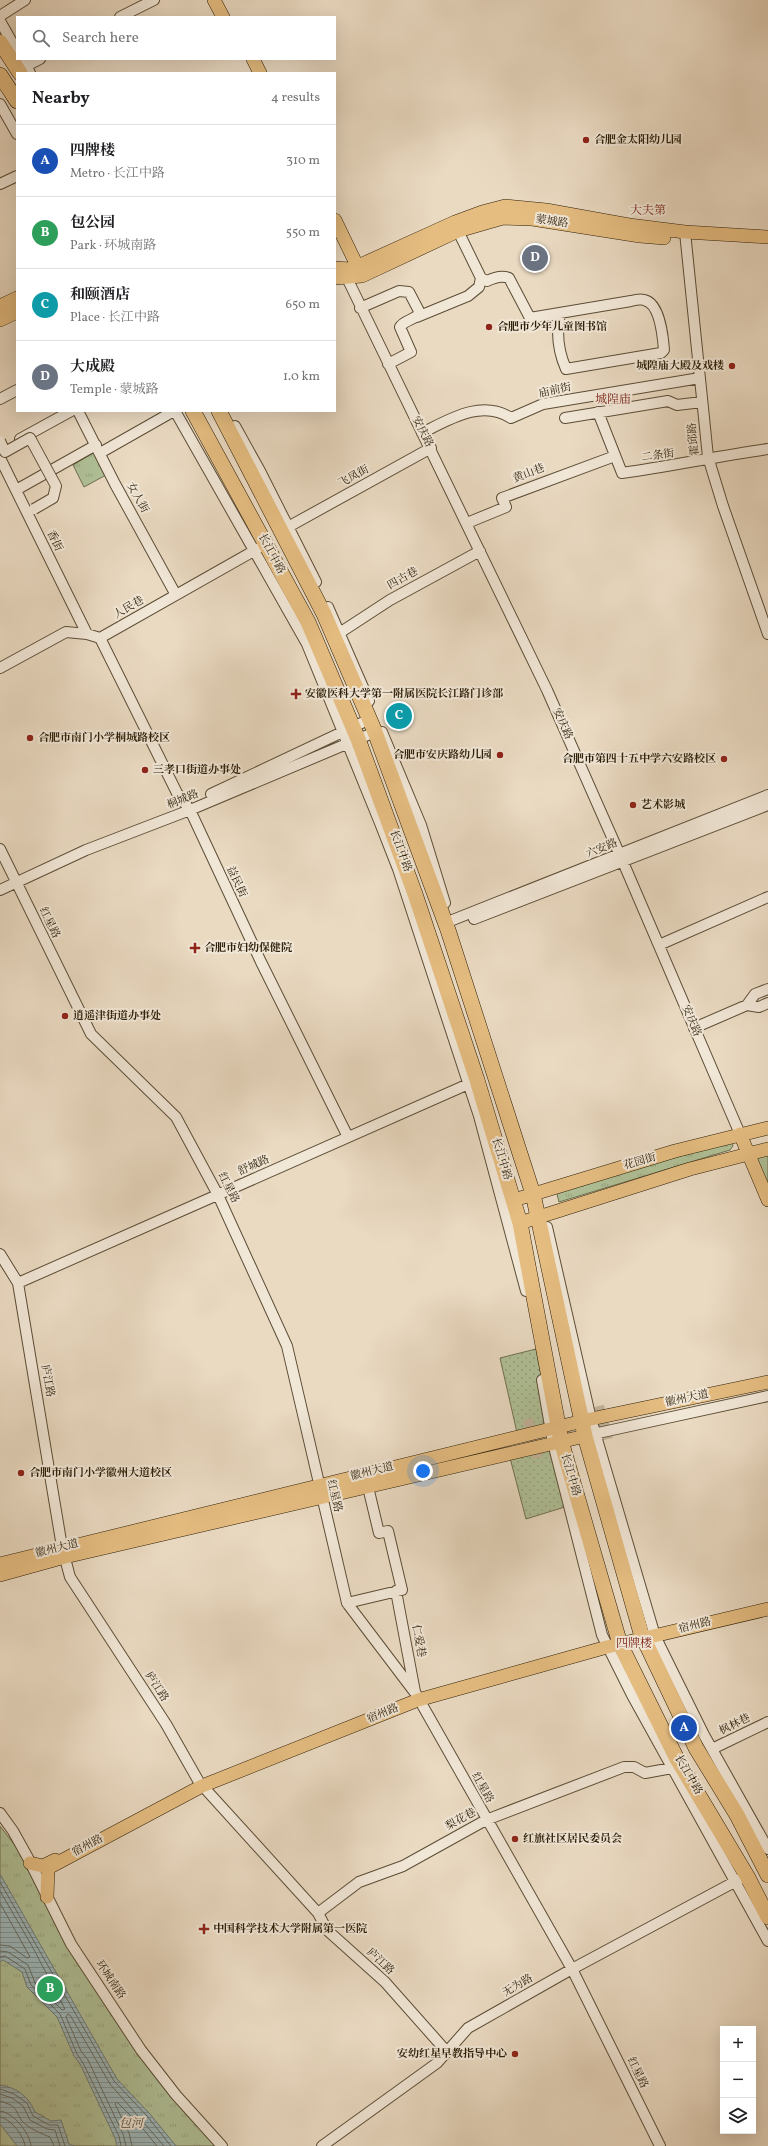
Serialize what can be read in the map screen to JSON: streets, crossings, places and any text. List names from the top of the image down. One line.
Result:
{"streets":{"highway":["长江中路"],"main road":["蒙城路","安庆路","花园街","徽州大道","宿州路"],"street":["庙前街","霍邱路","二条街","黄山巷","飞凤街","女人街","香街","四古巷","人民巷","桐城路","六安路","益民街","红星路","舒城路","庐江路","仁爱巷","枫林巷","梨花巷","环城南路","无为路"]},"crossings":[["蒙城路","安庆路"],["蒙城路","霍邱路"],["庙前街","安庆路"],["庙前街","霍邱路"],["安庆路","黄山巷"],["安庆路","飞凤街"],["安庆路","四古巷"],["安庆路","六安路"],["安庆路","花园街"],["霍邱路","二条街"],["二条街","黄山巷"],["女人街","人民巷"],["长江中路","人民巷"],["长江中路","桐城路"],["长江中路","六安路"],["长江中路","花园街"],["长江中路","舒城路"],["长江中路","徽州大道"],["长江中路","宿州路"],["长江中路","无为路"],["人民巷","益民街"],["桐城路","益民街"],["桐城路","红星路"],["益民街","舒城路"],["红星路","舒城路"],["红星路","徽州大道"],["红星路","宿州路"],["红星路","仁爱巷"],["红星路","梨花巷"],["红星路","无为路"],["舒城路","庐江路"],["庐江路","徽州大道"],["庐江路","宿州路"],["庐江路","梨花巷"],["庐江路","无为路"],["宿州路","仁爱巷"],["宿州路","环城南路"]],"districts":["大夫第","城隍庙","四牌楼"],"water":["包河"],"places":{"other":["合肥金太阳幼儿园","合肥市少年儿童图书馆","城隍庙大殿及戏楼","合肥市南门小学桐城路校区","合肥市安庆路幼儿园","合肥市第四十五中学六安路校区","三孝口街道办事处","艺术影城","逍遥津街道办事处","合肥市南门小学徽州大道校区","红旗社区居民委员会","安幼红星早教指导中心"],"health":["安徽医科大学第一附属医院长江路门诊部","合肥市妇幼保健院","中国科学技术大学附属第一医院"]},"page":{"search":"Search here","heading":["Nearby","4 results"],"list":[{"mark":"A","name":"四牌楼","note":"Metro · 长江中路","value":"310 m"},{"mark":"B","name":"包公园","note":"Park · 环城南路","value":"550 m"},{"mark":"C","name":"和颐酒店","note":"Place · 长江中路","value":"650 m"},{"mark":"D","name":"大成殿","note":"Temple · 蒙城路","value":"1.0 km"}],"pins":["D","C","A","B"],"map_buttons":["+","−"]}}
